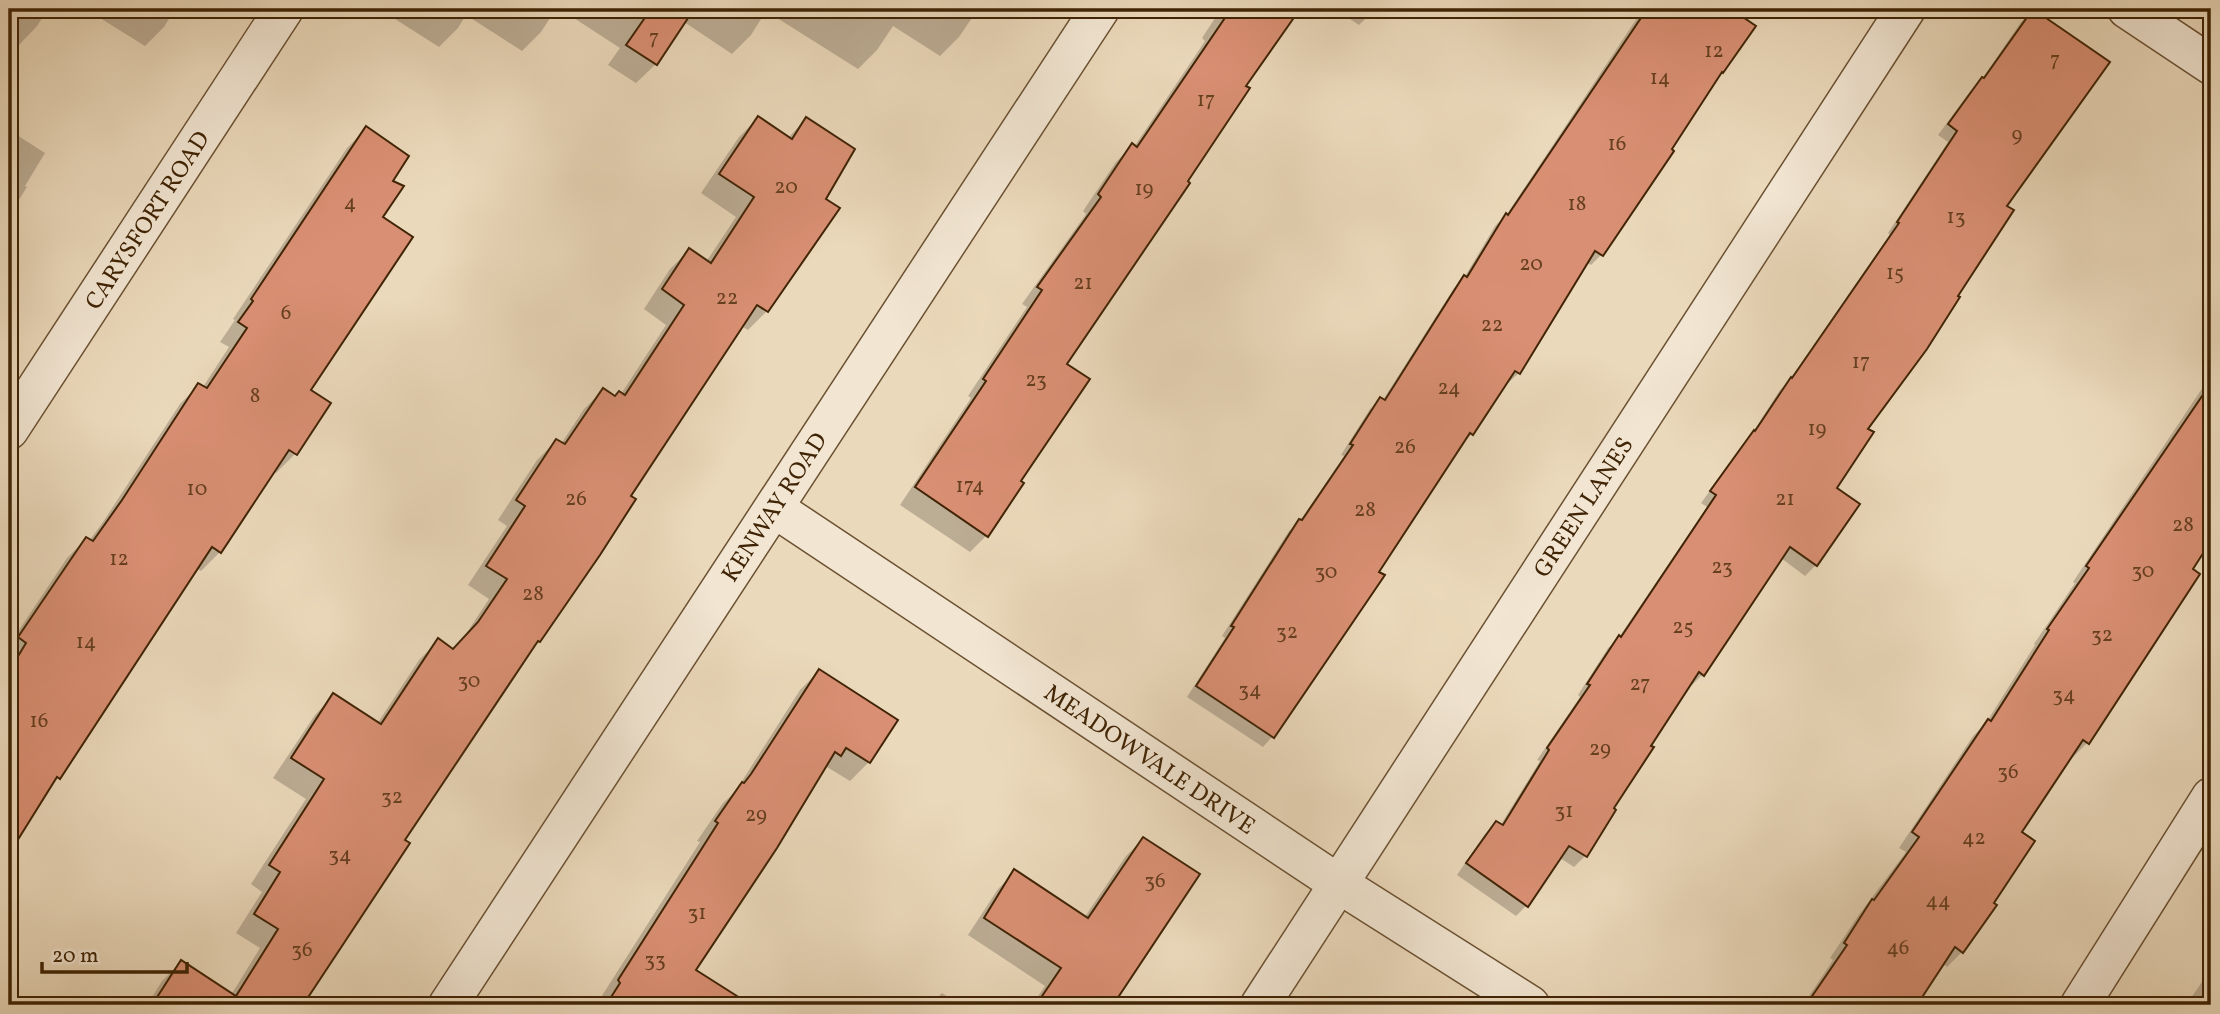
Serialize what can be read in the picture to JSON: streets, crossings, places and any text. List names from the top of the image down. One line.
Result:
{"streets":{"street":["CARYSFORT ROAD","KENWAY ROAD","GREEN LANES","MEADOWVALE DRIVE"]},"crossings":[["KENWAY ROAD","MEADOWVALE DRIVE"],["GREEN LANES","MEADOWVALE DRIVE"]],"house_numbers":["7","12","7","14","17","9","16","20","19","4","18","13","20","15","21","22","6","22","17","23","24","8","19","26","174","10","26","21","28","28","12","23","30","30","28","25","32","32","14","30","27","34","34","16","29","36","32","31","29","42","34","36","44","31","46","36","33"],"scale_bar":"20 m"}
